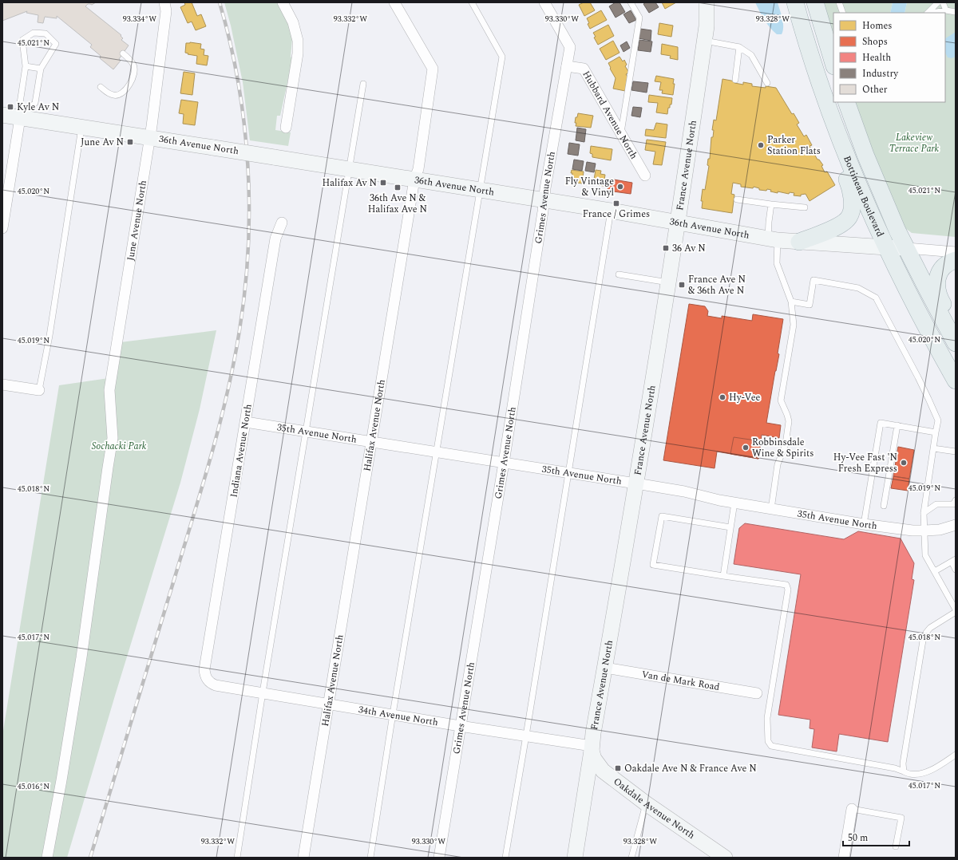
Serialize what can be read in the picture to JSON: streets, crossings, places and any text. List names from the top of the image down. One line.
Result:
{"streets":{"main road":["Bottineau Boulevard"],"street":["Hubbard Avenue North","36th Avenue North","France Avenue North","Grimes Avenue North","June Avenue North","Halifax Avenue North","35th Avenue North","Indiana Avenue North","Van de Mark Road","34th Avenue North","Oakdale Avenue North"]},"crossings":[["Hubbard Avenue North","Grimes Avenue North"],["36th Avenue North","France Avenue North"],["36th Avenue North","Bottineau Boulevard"],["36th Avenue North","Grimes Avenue North"],["36th Avenue North","June Avenue North"],["36th Avenue North","Halifax Avenue North"],["France Avenue North","35th Avenue North"],["France Avenue North","Van de Mark Road"],["France Avenue North","34th Avenue North"],["France Avenue North","Oakdale Avenue North"],["Grimes Avenue North","35th Avenue North"],["Grimes Avenue North","34th Avenue North"],["Halifax Avenue North","35th Avenue North"],["Halifax Avenue North","34th Avenue North"],["35th Avenue North","Indiana Avenue North"],["Indiana Avenue North","34th Avenue North"],["34th Avenue North","Oakdale Avenue North"]],"parks":["Lakeview Terrace Park","Sochacki Park"],"places":{"transit":["Kyle Av N","June Av N","Halifax Av N","36th Ave N & Halifax Ave N","France / Grimes","36 Av N","France Ave N & 36th Ave N","Oakdale Ave N & France Ave N"],"other":["Parker Station Flats","Fly Vintage & Vinyl","Hy-Vee","Robbinsdale Wine & Spirits","Hy-Vee Fast 'N Fresh Express"]},"legend":["Homes","Shops","Health","Industry","Other"],"scale_bar":"50 m","coordinates":["93.334°W","93.332°W","93.330°W","93.328°W","45.021°N","45.020°N","45.019°N","45.018°N","45.017°N","45.016°N"]}
